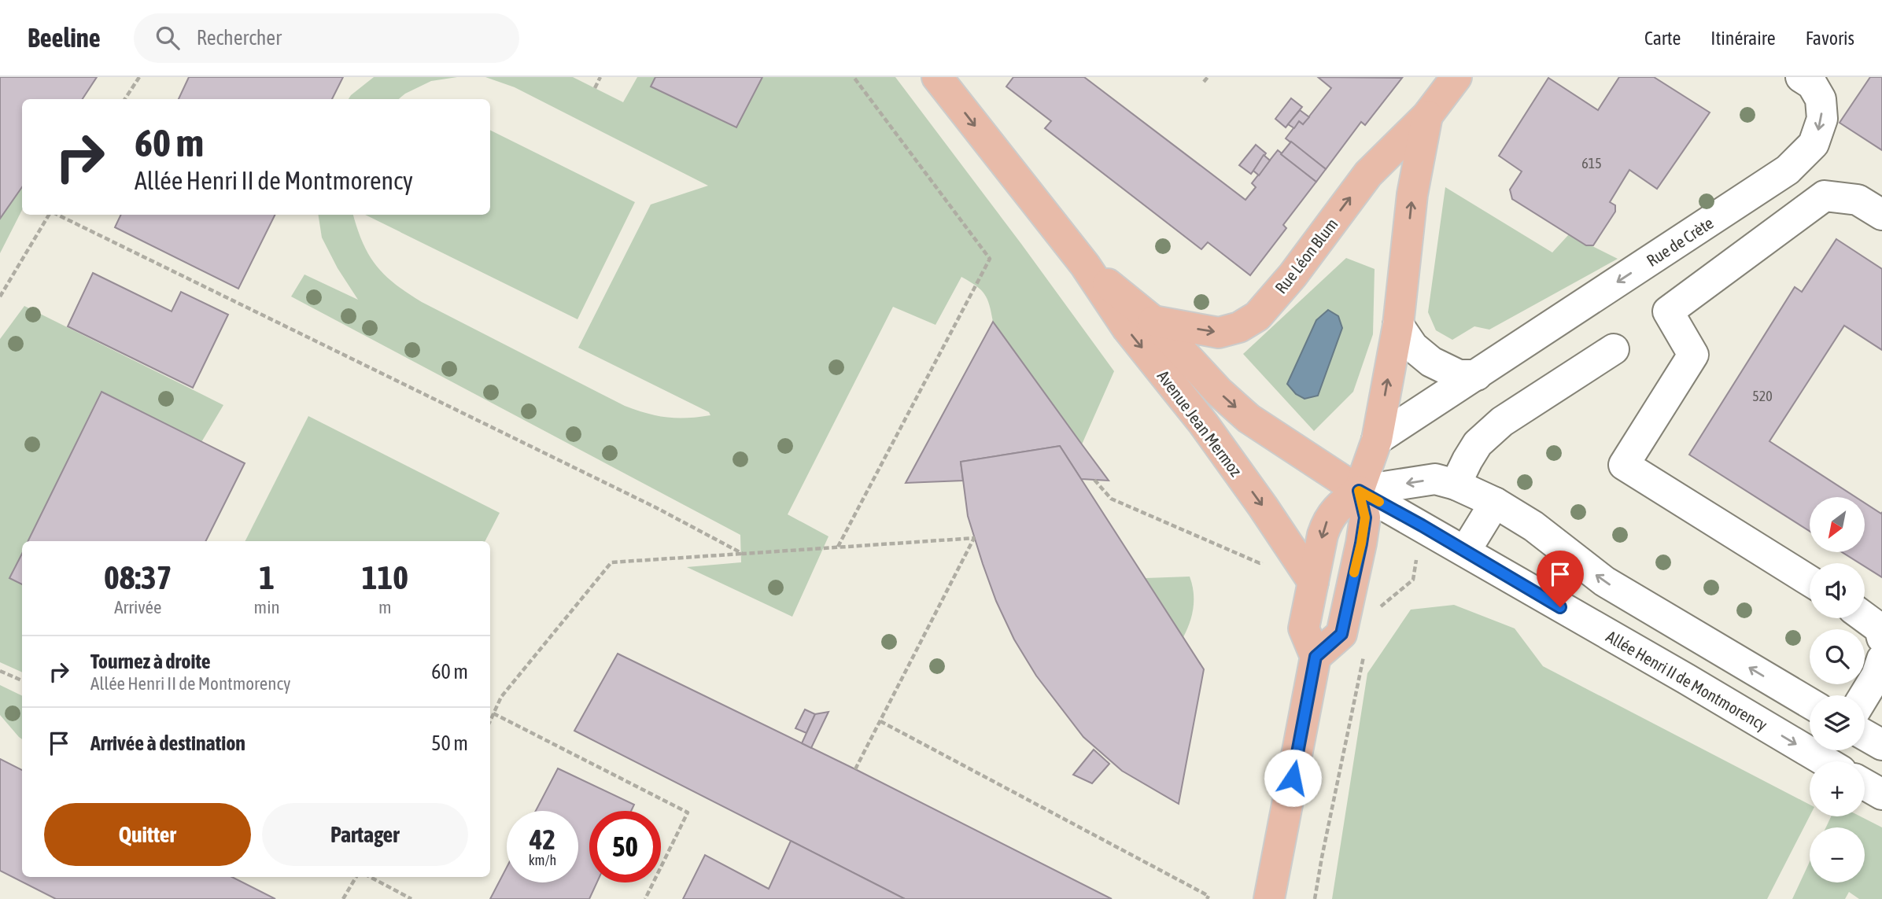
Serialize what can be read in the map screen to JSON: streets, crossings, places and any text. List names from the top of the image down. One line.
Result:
{"streets":{"main road":["Rue Léon Blum","Avenue Jean Mermoz"],"street":["Rue de Crète","Allée Henri II de Montmorency"]},"crossings":[["Rue de Crète","Rue Léon Blum"],["Rue Léon Blum","Avenue Jean Mermoz"],["Rue Léon Blum","Allée Henri II de Montmorency"],["Avenue Jean Mermoz","Allée Henri II de Montmorency"]],"one_way":["Rue de Crète","Avenue Jean Mermoz"],"house_numbers":["615","520"],"north":"bottom left","page":{"header":"Beeline","search":"Rechercher","nav":["Carte","Itinéraire","Favoris"],"turn":["60 m","Allée Henri II de Montmorency"],"map_buttons":["+","−"],"eta":["08:37","Arrivée","1","min","110","m"],"list":[{"name":"Tournez à droite","note":"Allée Henri II de Montmorency","value":"60 m"},{"name":"Arrivée à destination","value":"50 m"}],"buttons":["Quitter","Partager"],"speed":"42 km/h","limit":"50"}}
